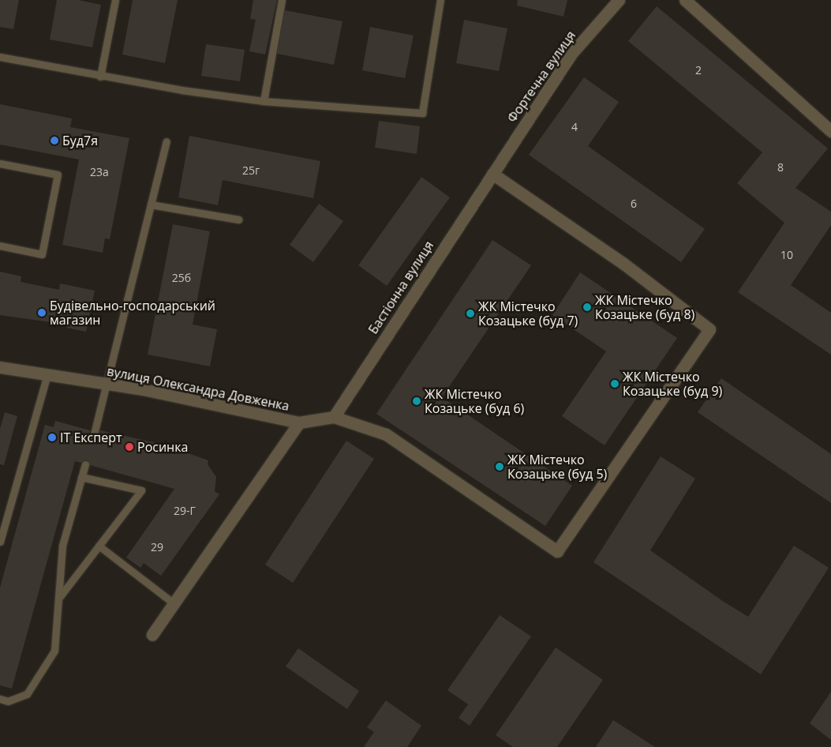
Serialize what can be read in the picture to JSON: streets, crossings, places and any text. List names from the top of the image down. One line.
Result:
{"streets":{"street":["Фортечна вулиця","Бастіонна вулиця","вулиця Олександра Довженка"]},"crossings":[["Фортечна вулиця","Бастіонна вулиця"]],"places":["Буд7я","ЖК Містечко Козацьке (буд 8)","Будівельно-господарський магазин","ЖК Містечко Козацьке (буд 7)","ЖК Містечко Козацьке (буд 9)","ЖК Містечко Козацьке (буд 6)","IT Експерт","Росинка","ЖК Містечко Козацьке (буд 5)"],"house_numbers":["2","4","8","25г","23а","6","10","25б","29-Г","29"]}
